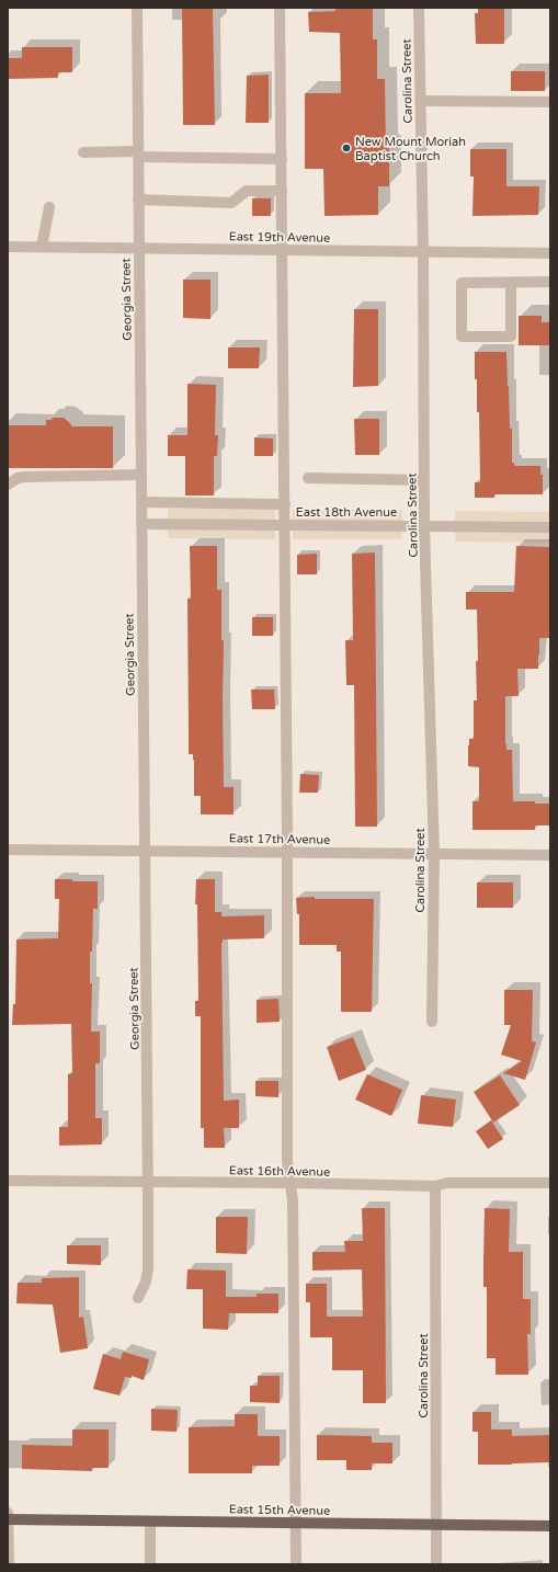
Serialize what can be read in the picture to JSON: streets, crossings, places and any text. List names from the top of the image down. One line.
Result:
{"streets":{"main road":["East 15th Avenue"],"street":["Carolina Street","East 19th Avenue","Georgia Street","East 18th Avenue","East 17th Avenue","East 16th Avenue"]},"crossings":[["Carolina Street","East 19th Avenue"],["Carolina Street","East 18th Avenue"],["Carolina Street","East 17th Avenue"],["Carolina Street","East 16th Avenue"],["Carolina Street","East 15th Avenue"],["East 19th Avenue","Georgia Street"],["Georgia Street","East 18th Avenue"],["Georgia Street","East 17th Avenue"],["Georgia Street","East 16th Avenue"]],"places":["New Mount Moriah Baptist Church"]}
